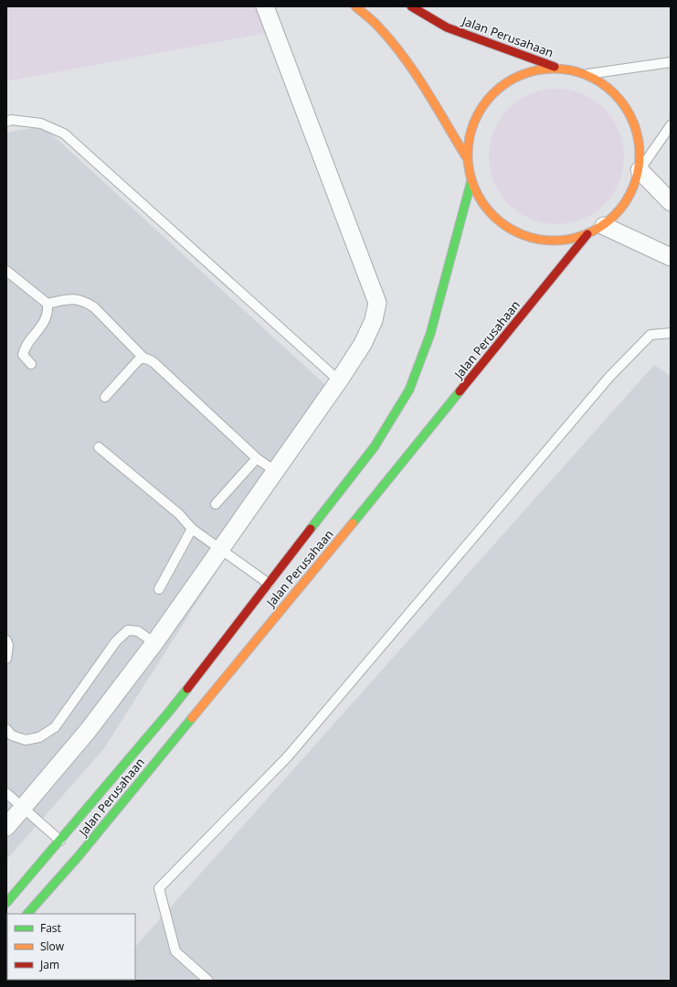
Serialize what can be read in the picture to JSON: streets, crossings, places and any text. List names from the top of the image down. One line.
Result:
{"streets":{"main road":["Jalan Perusahaan"]},"legend":["Fast","Slow","Jam"]}
